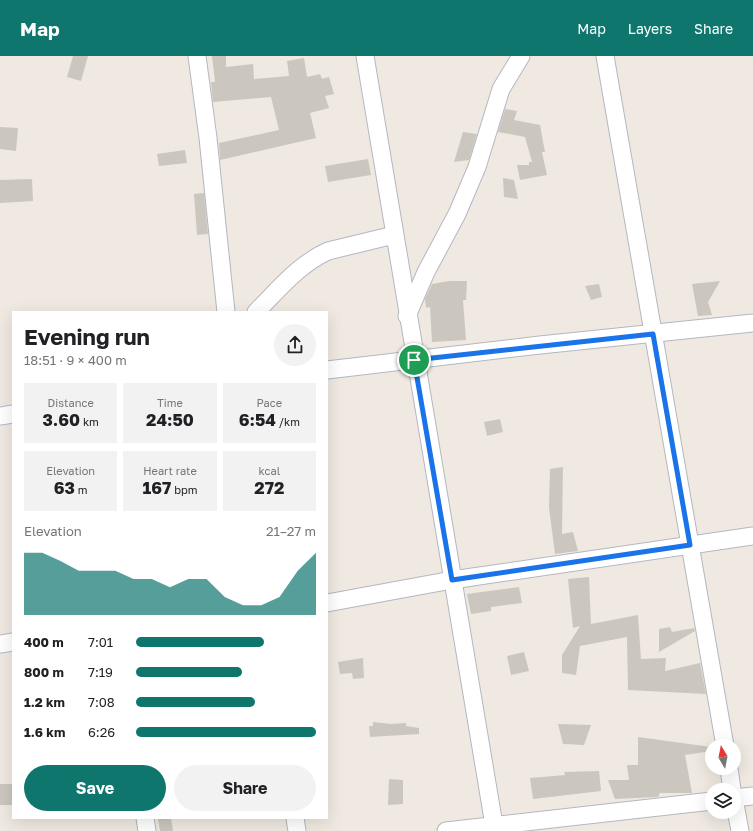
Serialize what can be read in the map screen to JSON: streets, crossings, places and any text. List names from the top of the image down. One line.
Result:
{"north":"top","page":{"header":"Map","nav":["Map","Layers","Share"],"heading":["Evening run","18:51 · 9 × 400 m"],"stats":[["Distance","3.60 km"],["Time","24:50"],["Pace","6:54 /km"],["Elevation","63 m"],["Heart rate","167 bpm"],["kcal","272"]],"chart":["Elevation","21–27 m"],"list":[{"name":"400 m","note":"7:01"},{"name":"800 m","note":"7:19"},{"name":"1.2 km","note":"7:08"},{"name":"1.6 km","note":"6:26"}],"buttons":["Save","Share"]}}
